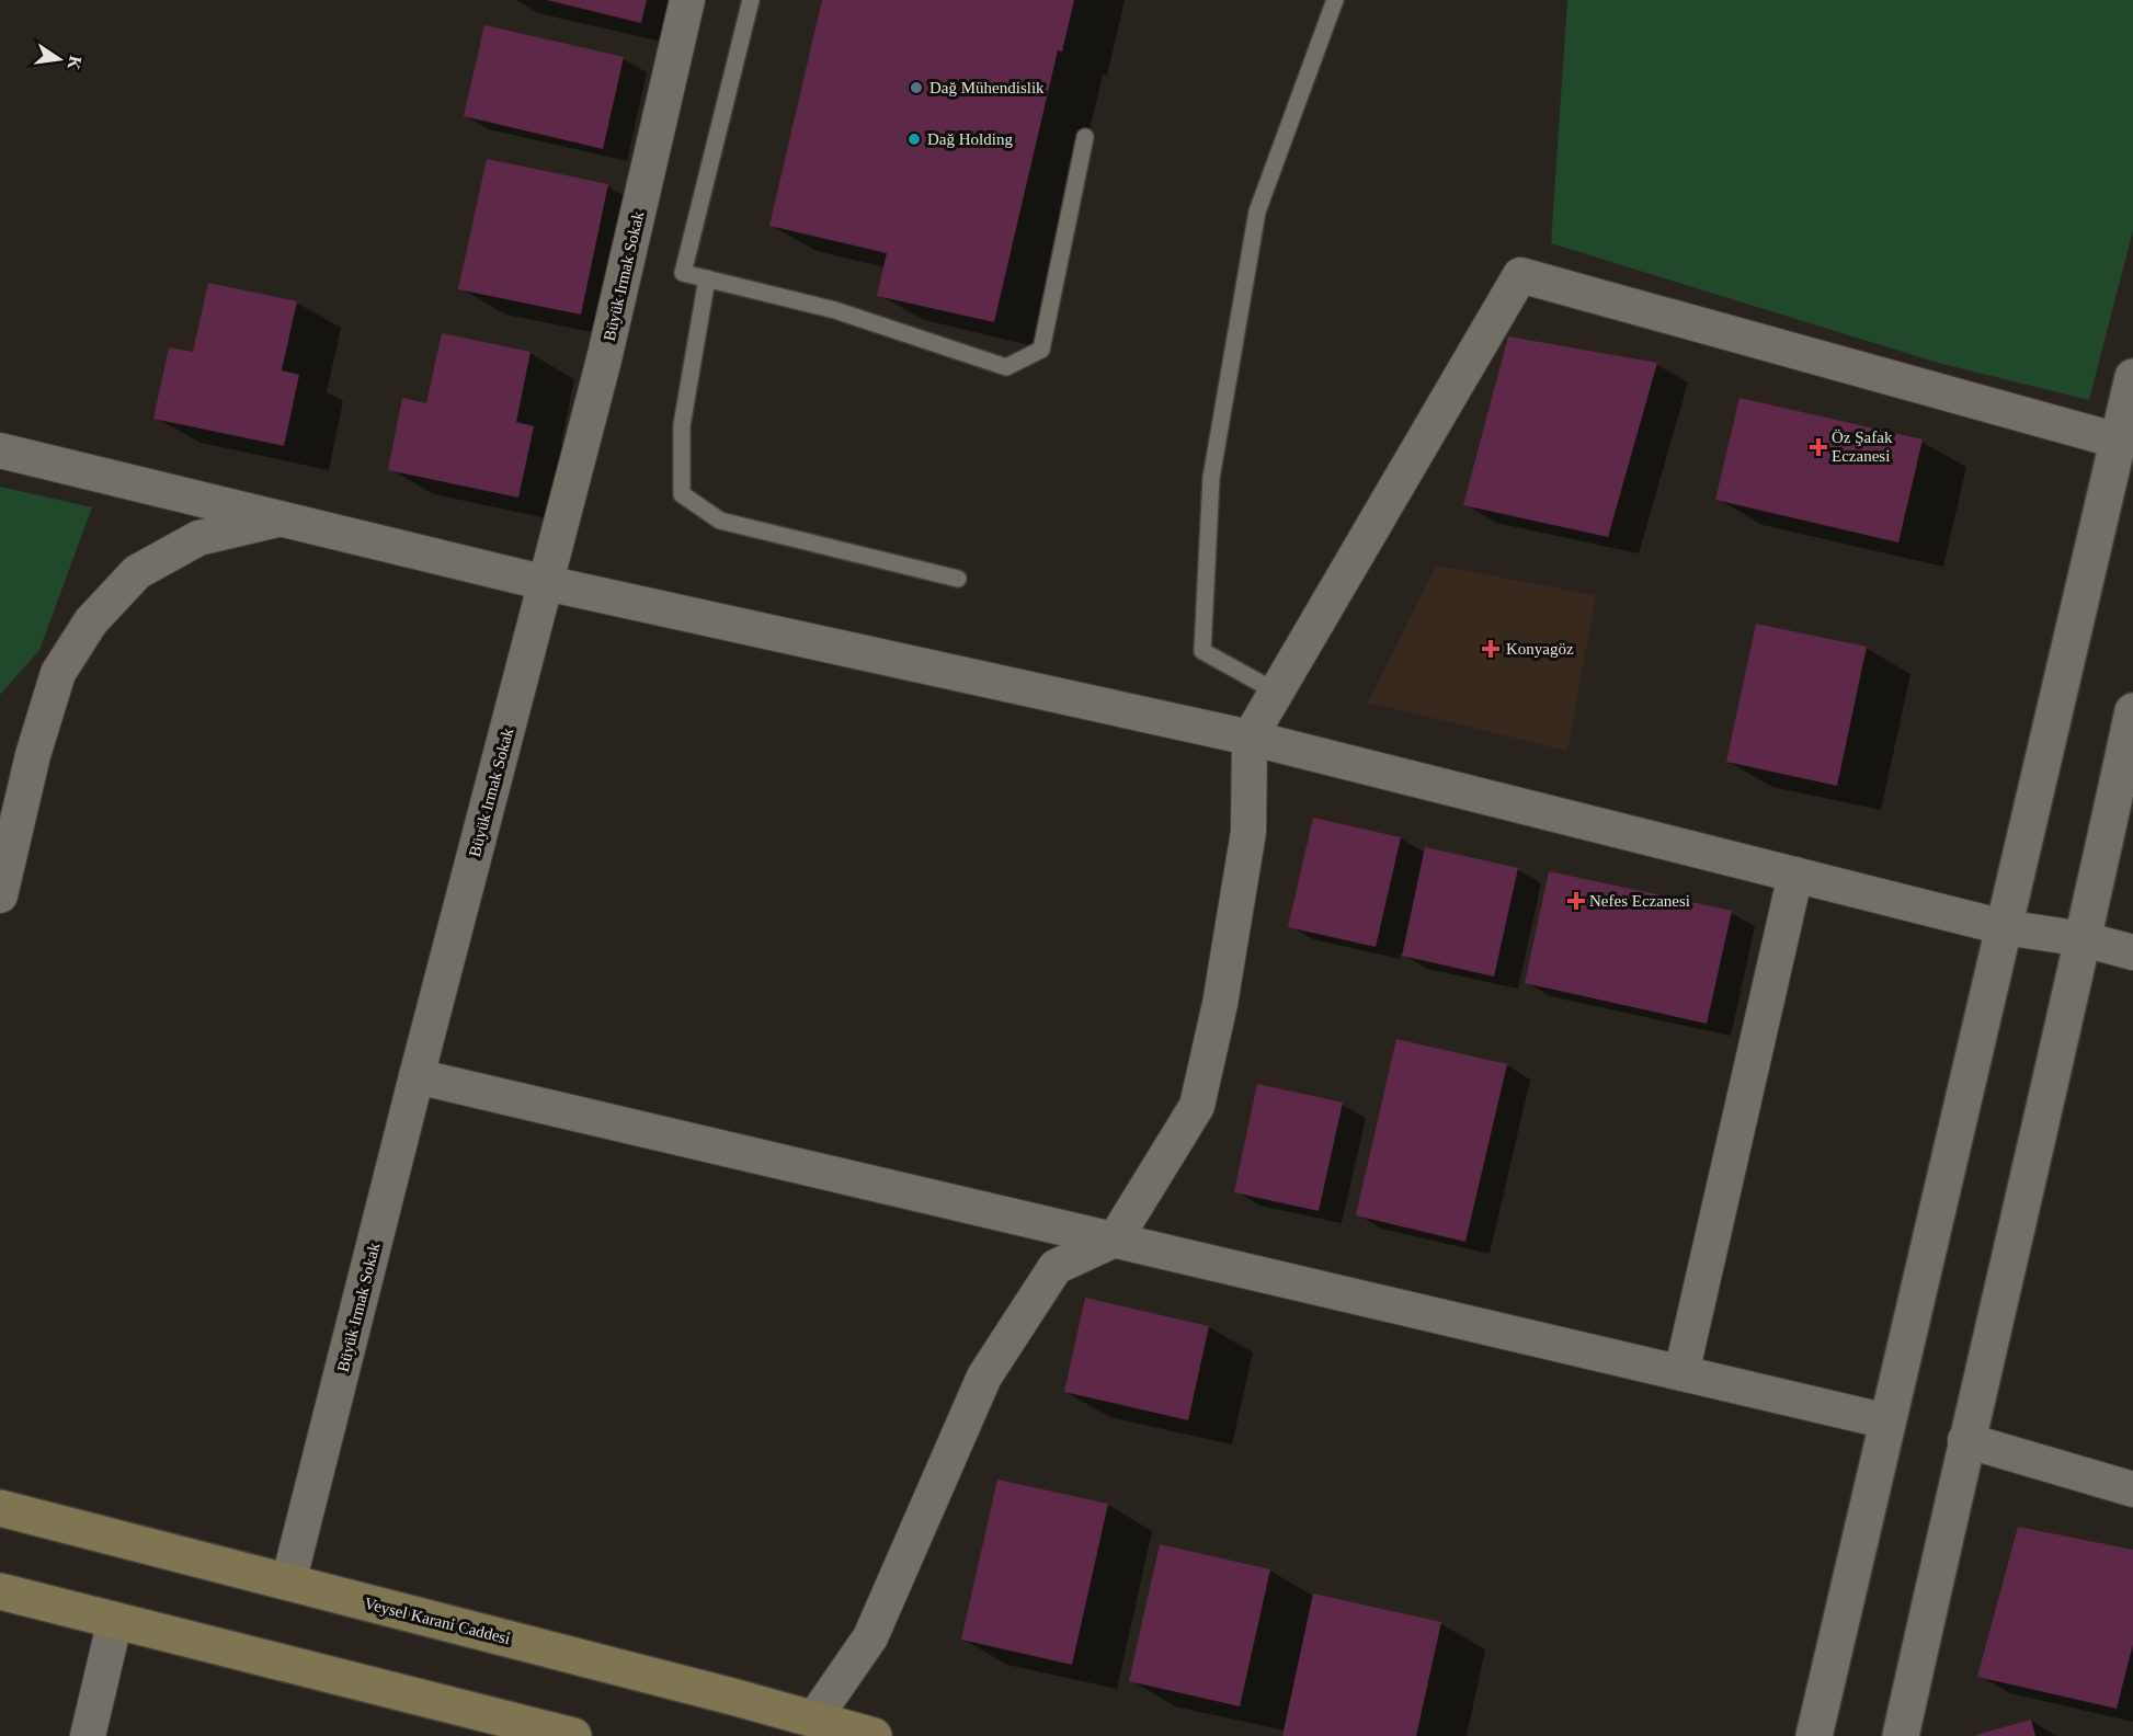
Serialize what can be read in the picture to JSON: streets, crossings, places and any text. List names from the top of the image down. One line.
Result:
{"streets":{"main road":["Veysel Karani Caddesi"],"street":["Büyük Irmak Sokak"]},"crossings":[["Büyük Irmak Sokak","Veysel Karani Caddesi"]],"places":{"other":["Dağ Mühendislik","Dağ Holding"],"health":["Öz Şafak Eczanesi","Konyagöz","Nefes Eczanesi"]},"north":"right"}
